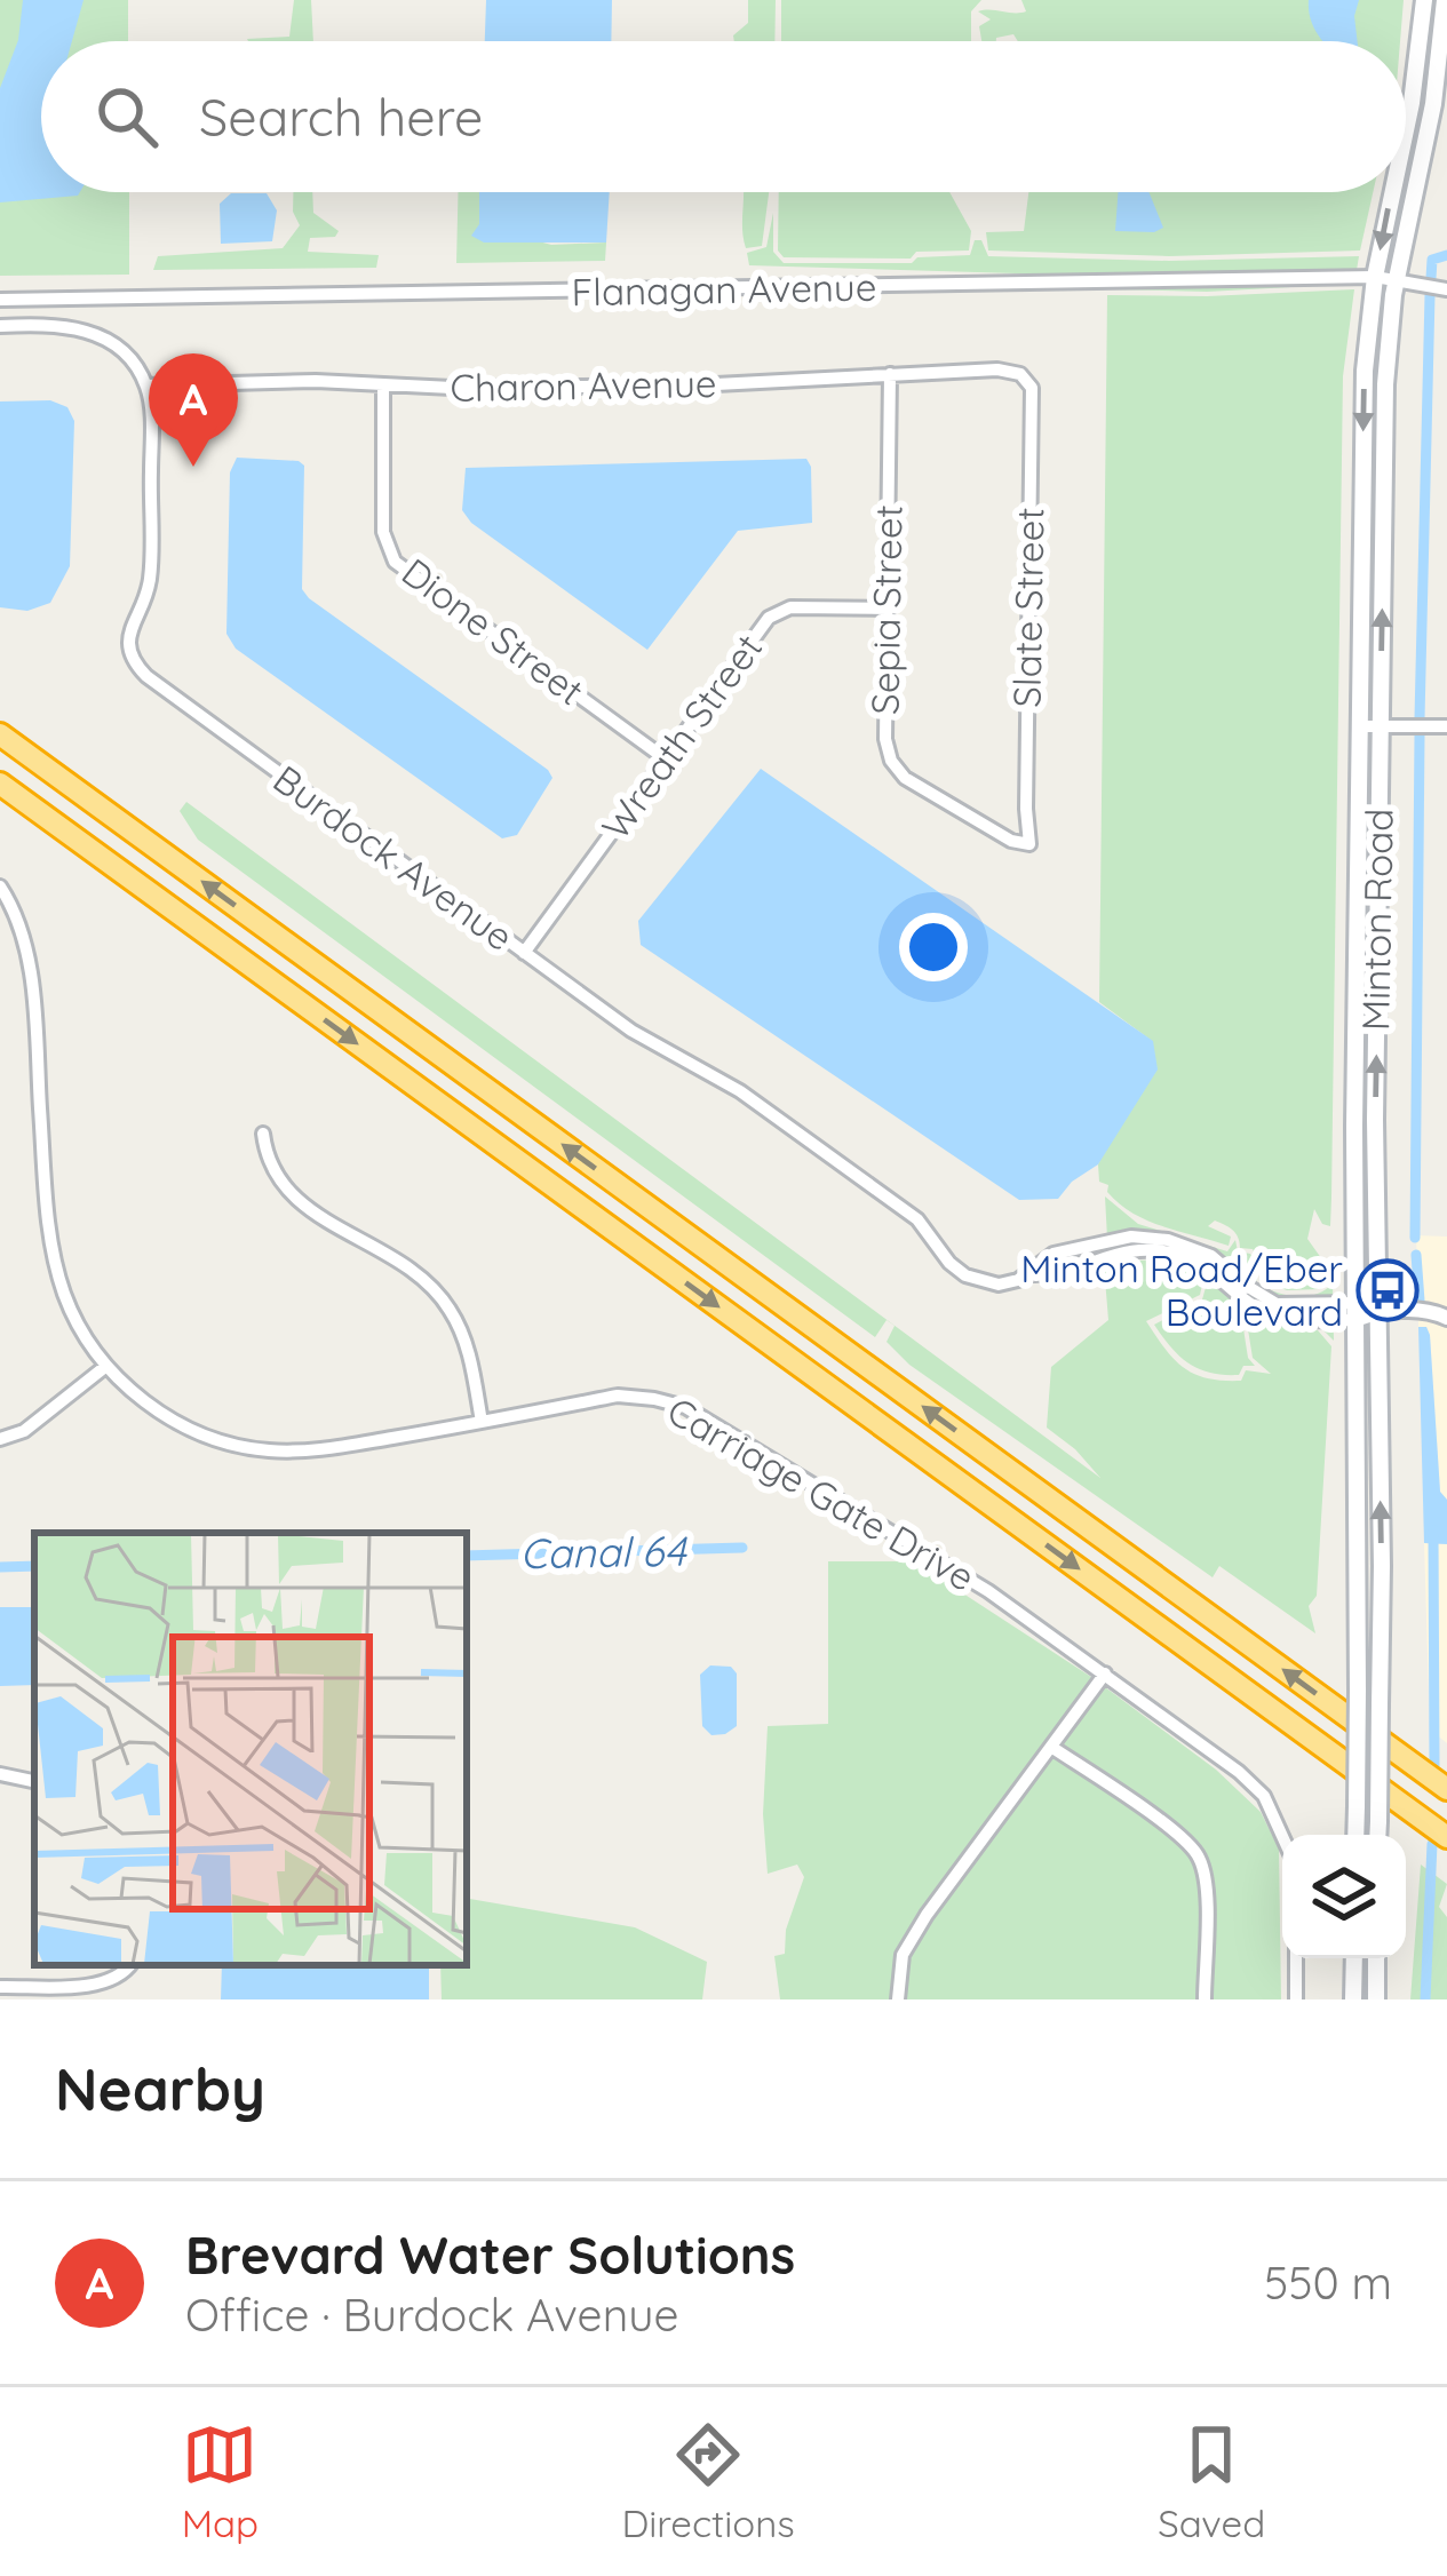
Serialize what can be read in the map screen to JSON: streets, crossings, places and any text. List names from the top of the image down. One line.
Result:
{"streets":{"main road":["Minton Road"],"street":["Flanagan Avenue","Charon Avenue","Slate Street","Sepia Street","Dione Street","Wreath Street","Burdock Avenue","Carriage Gate Drive"]},"crossings":[["Flanagan Avenue","Minton Road"],["Charon Avenue","Slate Street"],["Charon Avenue","Sepia Street"],["Charon Avenue","Dione Street"],["Charon Avenue","Burdock Avenue"],["Slate Street","Sepia Street"],["Sepia Street","Wreath Street"],["Dione Street","Wreath Street"],["Wreath Street","Burdock Avenue"],["Burdock Avenue","Minton Road"]],"water":["Canal 64"],"places":{"bus stop":["Minton Road/Eber Boulevard"]},"page":{"search":"Search here","pins":"A","heading":"Nearby","list":[{"mark":"A","name":"Brevard Water Solutions","note":"Office · Burdock Avenue","value":"550 m"}],"nav":["Map","Directions","Saved"]}}
